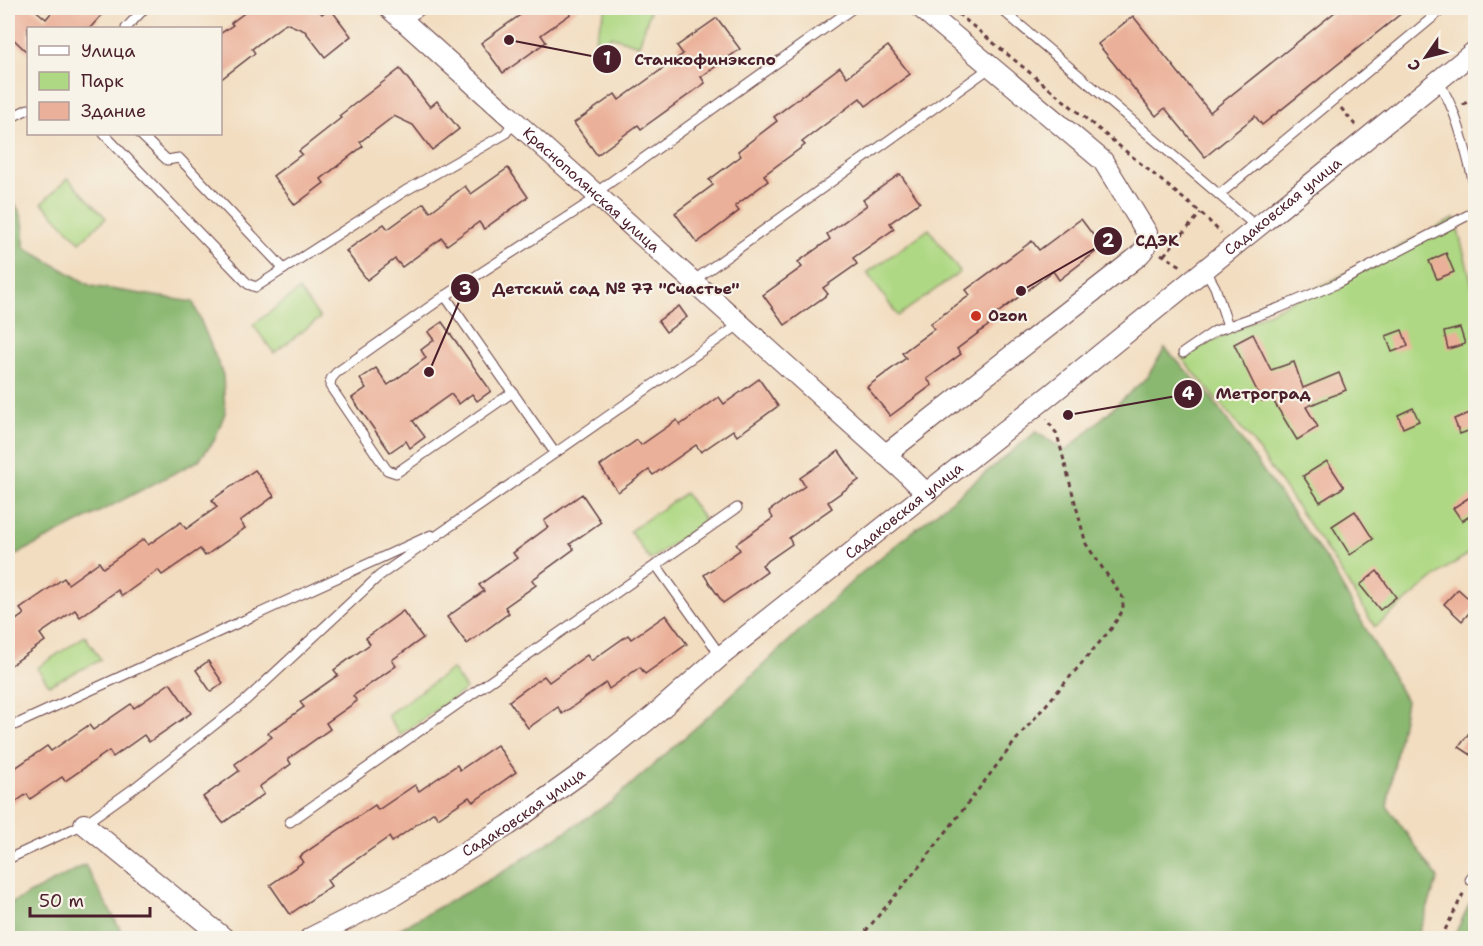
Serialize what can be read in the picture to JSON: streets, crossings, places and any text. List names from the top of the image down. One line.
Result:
{"streets":{"street":["Краснополянская улица","Садаковская улица"]},"crossings":[["Краснополянская улица","Садаковская улица"]],"places":["Станкофинэкспо","СДЭК","Ozon","Детский сад № 77 \"Счастье\"","Метроград"],"legend":["Улица","Парк","Здание"],"scale_bar":"50 m","north":"bottom left"}
